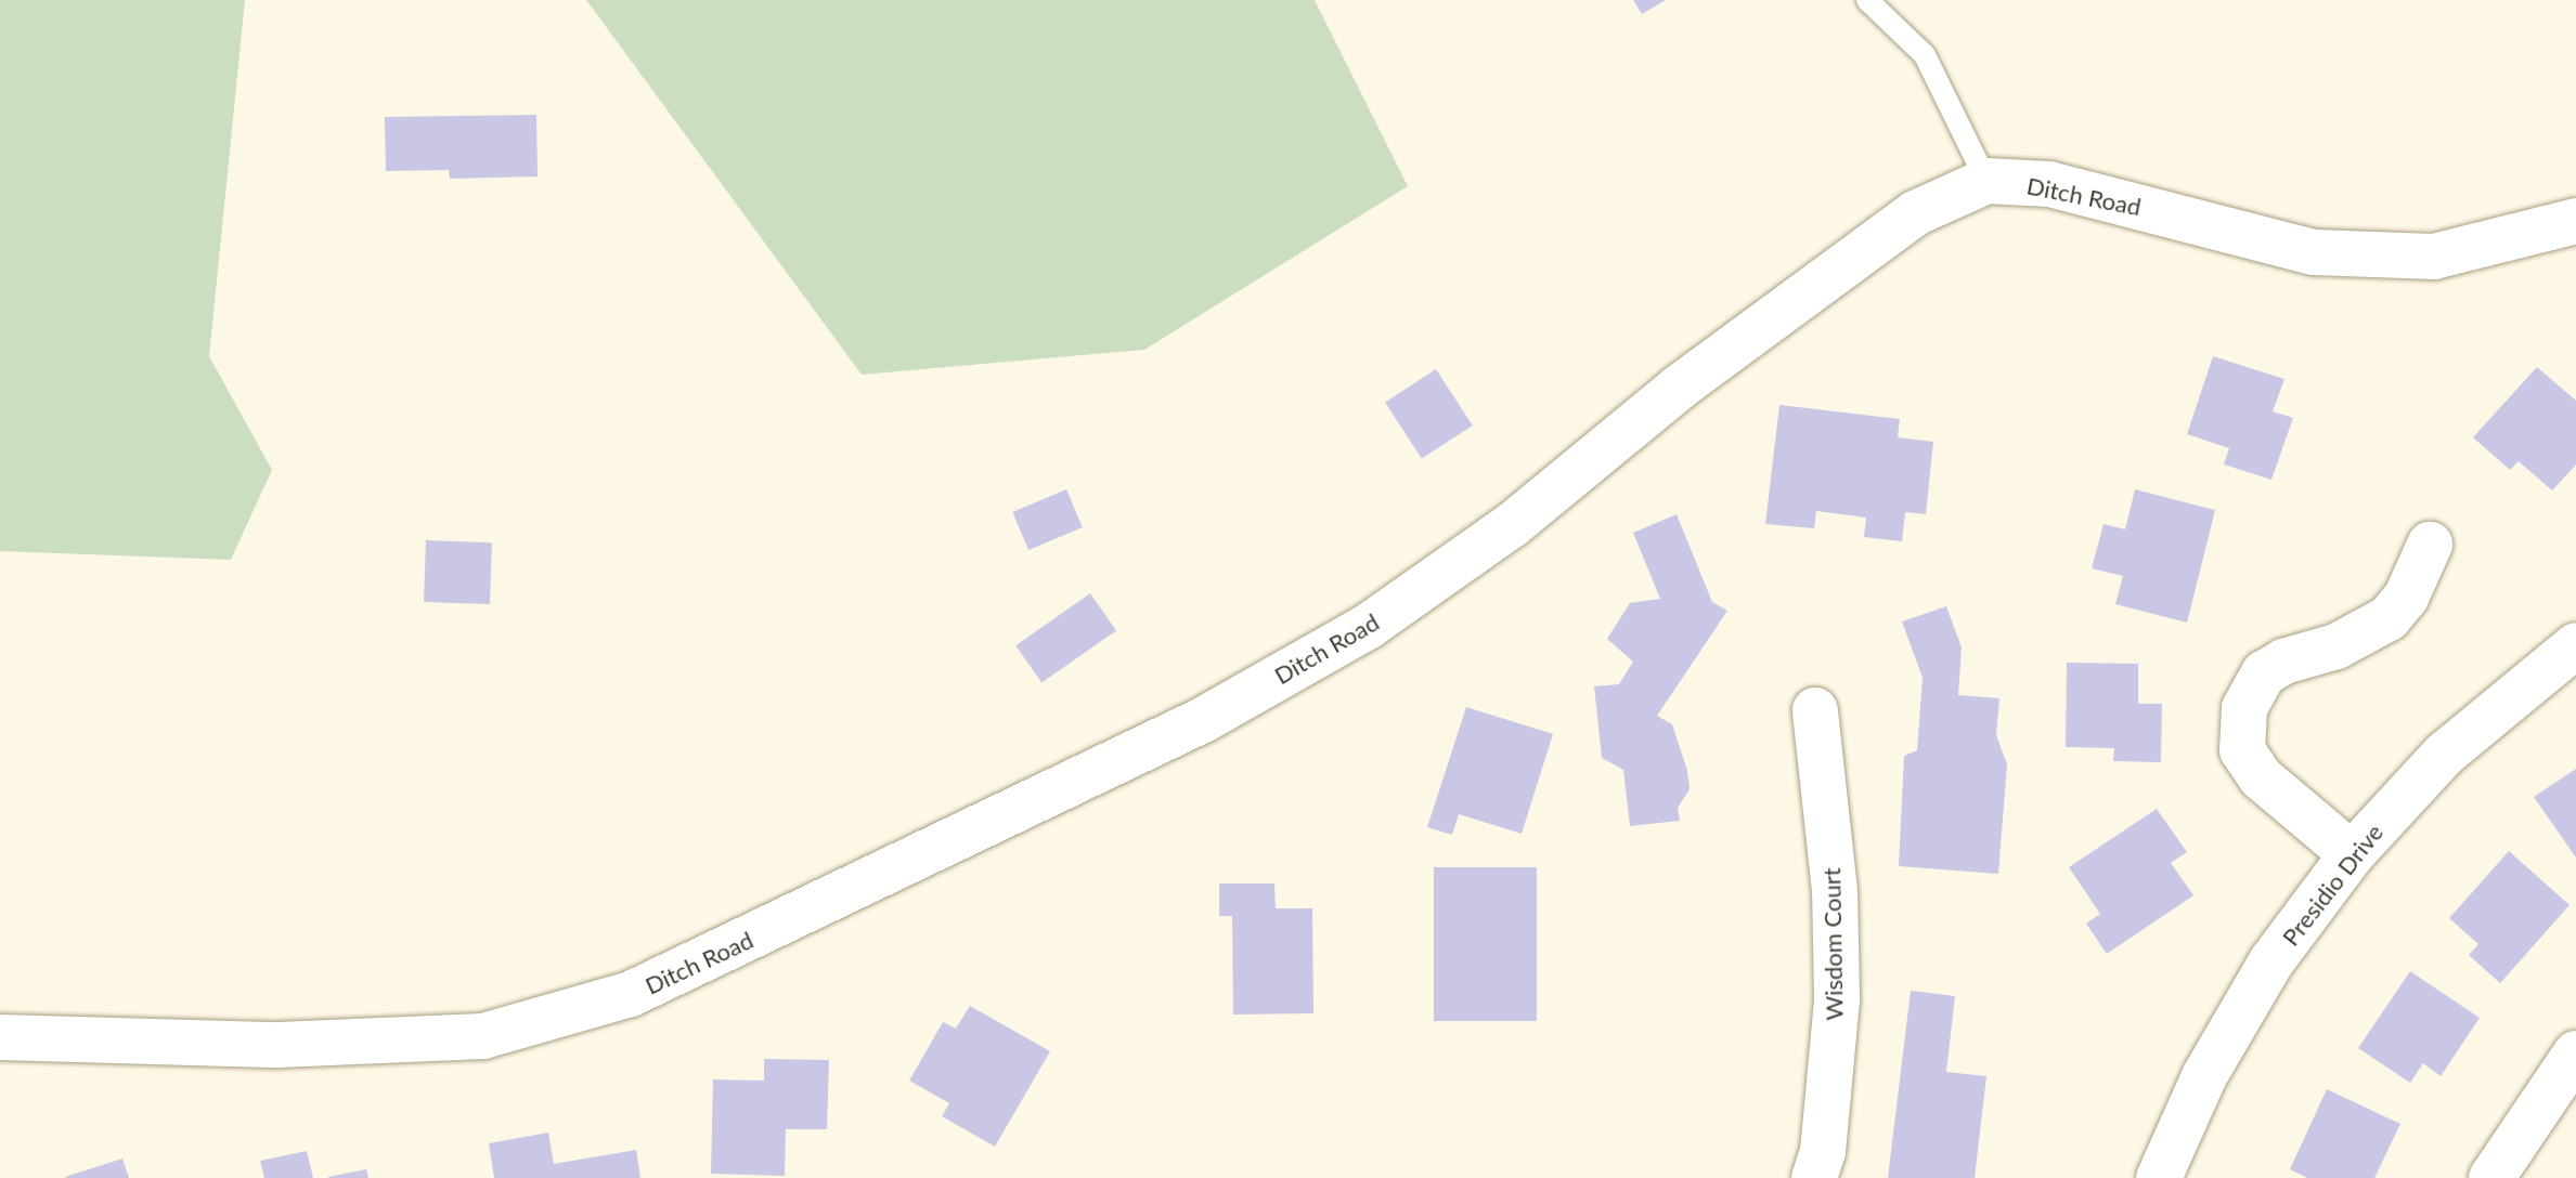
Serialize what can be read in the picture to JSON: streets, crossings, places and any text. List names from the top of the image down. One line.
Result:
{"streets":{"street":["Ditch Road","Presidio Drive","Wisdom Court"]}}
